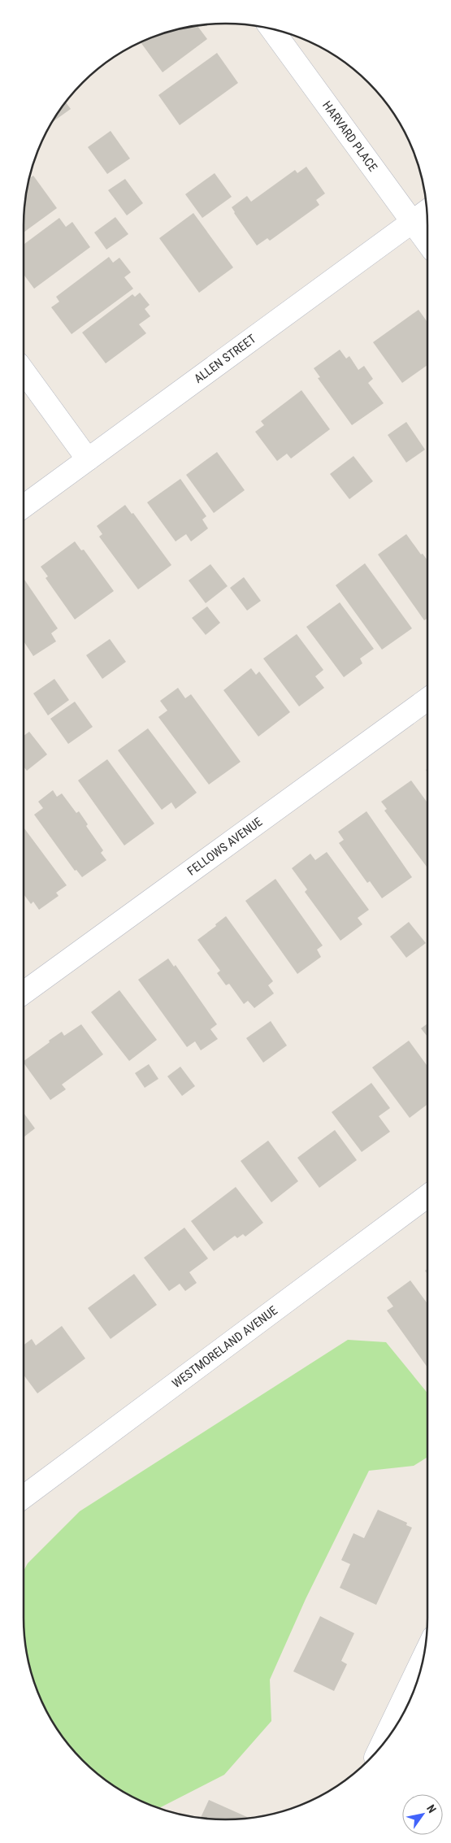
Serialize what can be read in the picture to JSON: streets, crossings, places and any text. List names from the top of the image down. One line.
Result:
{"streets":{"street":["HARVARD PLACE","ALLEN STREET","FELLOWS AVENUE","WESTMORELAND AVENUE"]},"crossings":[["HARVARD PLACE","ALLEN STREET"]],"north":"top right"}
